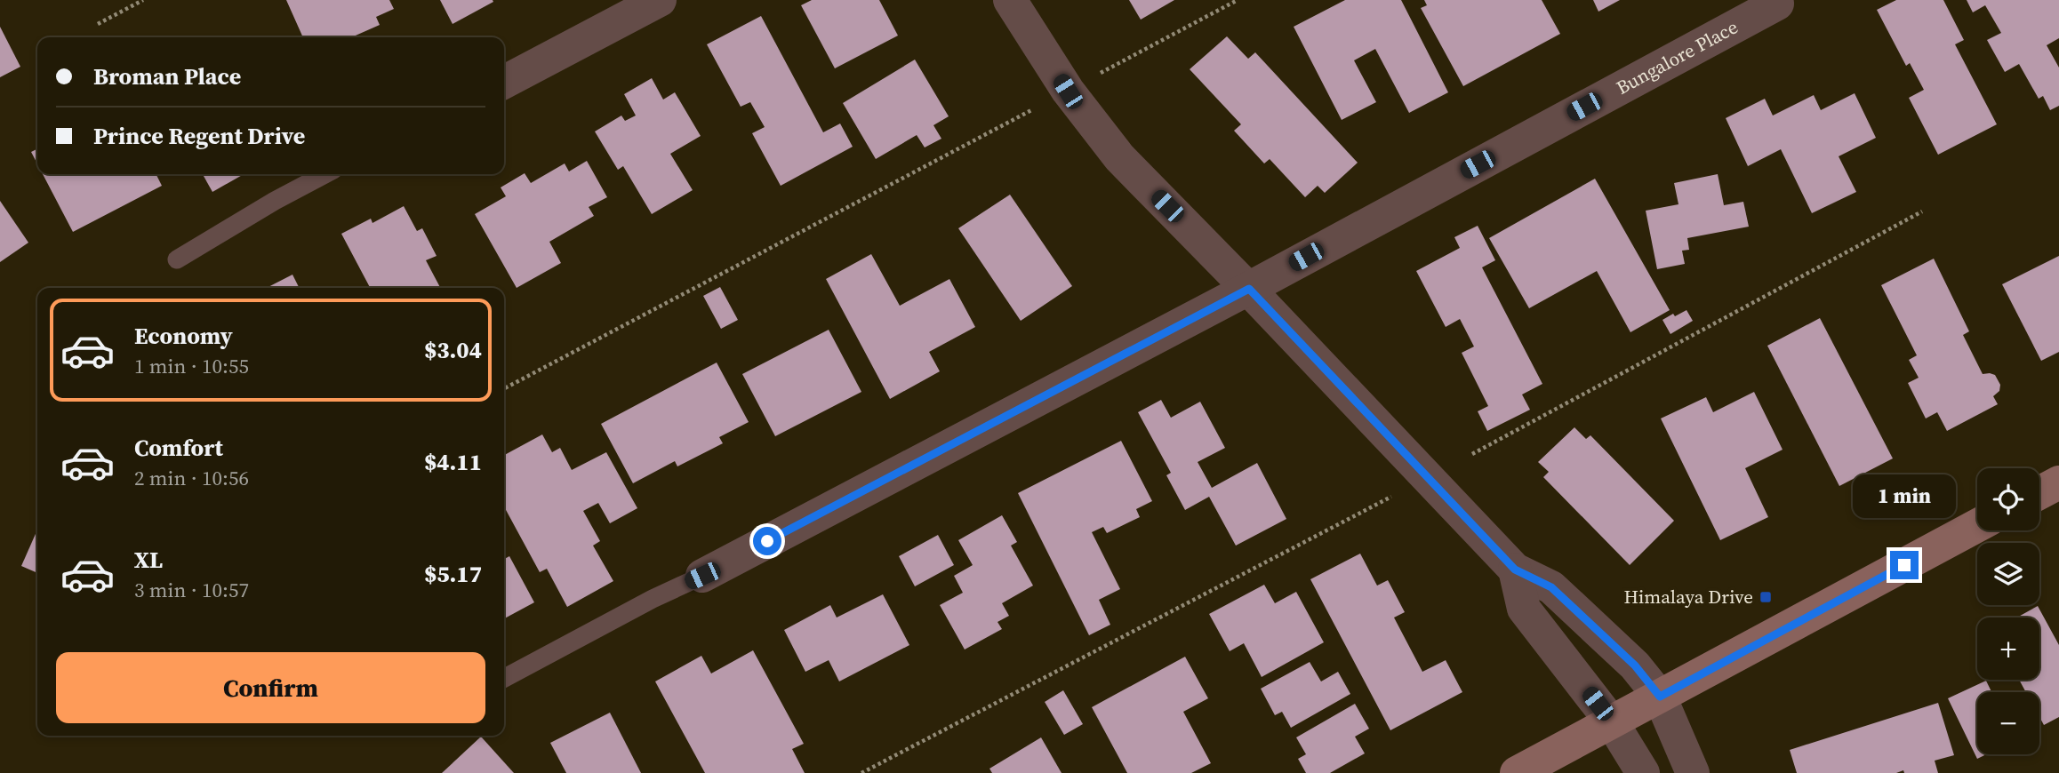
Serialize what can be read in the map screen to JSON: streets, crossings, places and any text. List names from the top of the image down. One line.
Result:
{"streets":{"street":["Bungalore Place"]},"places":{"transit":["Himalaya Drive"]},"page":{"banner":["Broman Place","Prince Regent Drive"],"list":[{"name":"Economy","note":"1 min · 10:55","value":"$3.04"},{"name":"Comfort","note":"2 min · 10:56","value":"$4.11"},{"name":"XL","note":"3 min · 10:57","value":"$5.17"}],"map_buttons":["+","−"],"bubble":"1 min","buttons":"Confirm"}}
